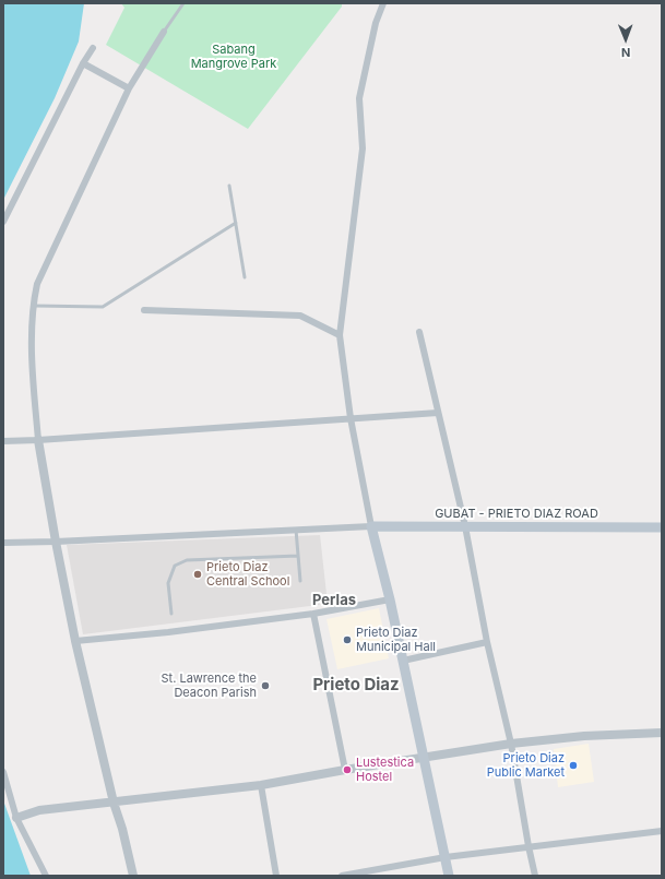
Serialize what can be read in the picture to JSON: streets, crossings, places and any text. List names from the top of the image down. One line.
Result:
{"streets":{"main road":["GUBAT - PRIETO DIAZ ROAD"]},"districts":["Perlas","Prieto Diaz"],"parks":["Sabang Mangrove Park"],"places":["Prieto Diaz Central School","Prieto Diaz Municipal Hall","St. Lawrence the Deacon Parish","Prieto Diaz Public Market","Lustestica Hostel"],"north":"bottom"}
